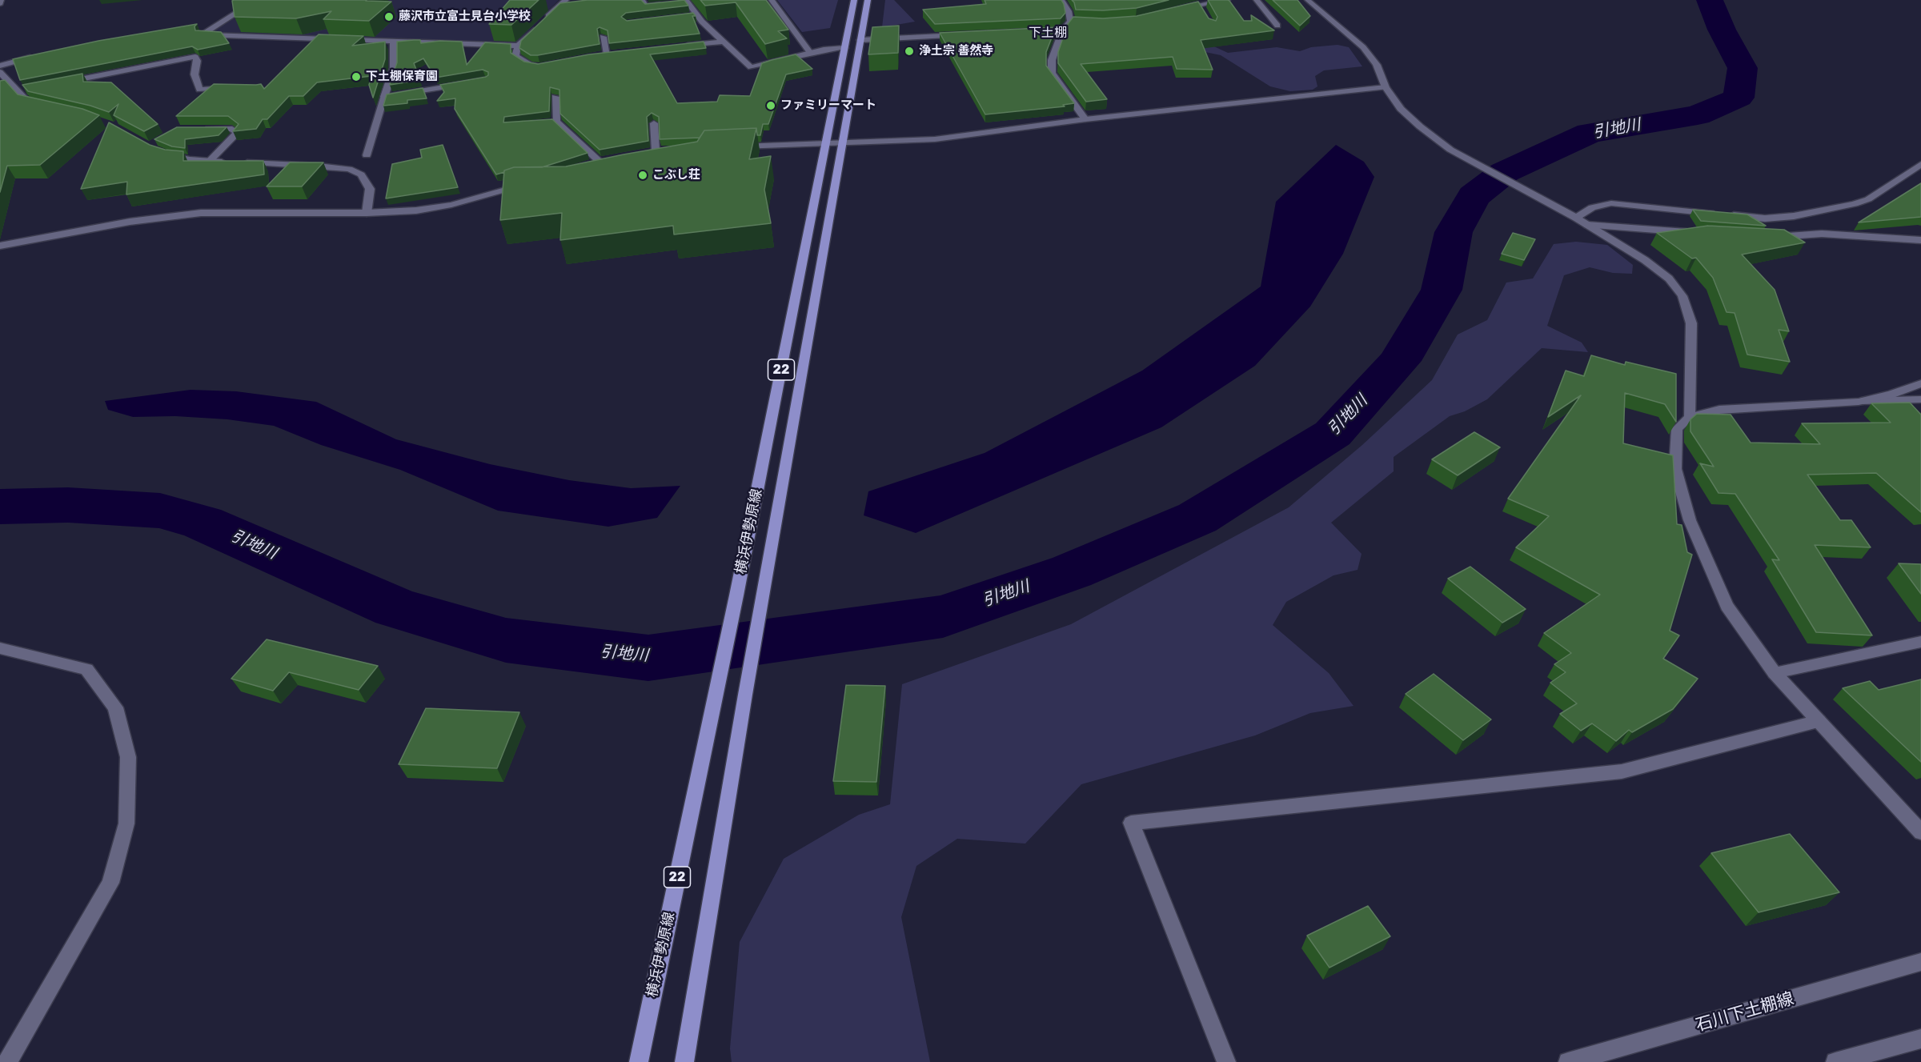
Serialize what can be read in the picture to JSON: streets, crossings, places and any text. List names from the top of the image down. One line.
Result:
{"streets":{"main road":["22","横浜伊勢原線"],"street":["石川下土棚線"]},"districts":["下土棚"],"water":["引地川"],"places":["藤沢市立富士見台小学校","浄土宗 善然寺","下土棚保育園","ファミリーマート","こぶし荘"]}
